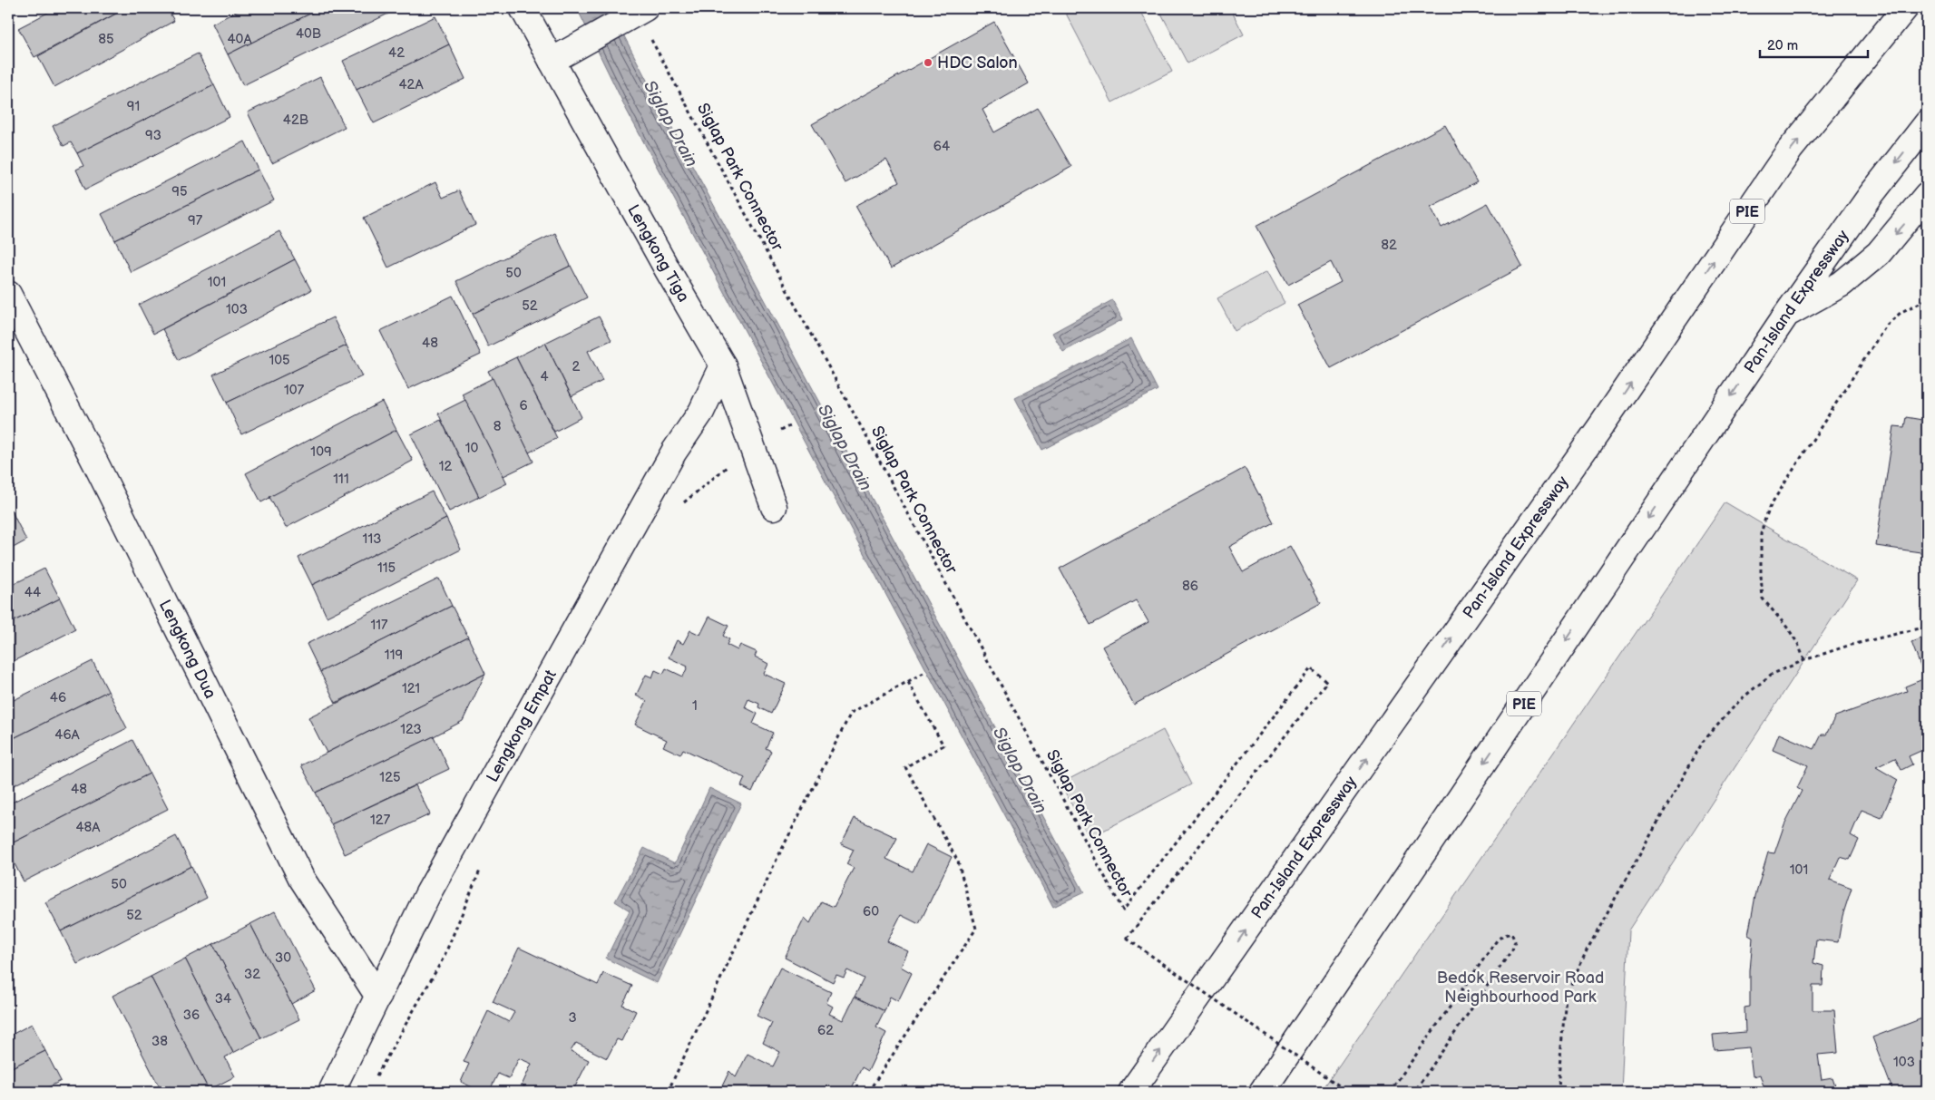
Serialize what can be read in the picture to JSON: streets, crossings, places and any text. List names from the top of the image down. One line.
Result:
{"streets":{"main road":["PIE","Lengkong Tiga","Pan-Island Expressway","Lengkong Dua","Lengkong Empat"],"path":["Siglap Park Connector"]},"crossings":[["Lengkong Tiga","Lengkong Empat"],["Lengkong Dua","Lengkong Empat"]],"water":["Siglap Drain"],"parks":["Bedok Reservoir Road Neighbourhood Park"],"places":["HDC Salon"],"house_numbers":["40B","85","40A","42","42A","91","42B","93","64","95","97","82","50","101","52","103","48","105","2","4","107","6","8","10","109","12","111","113","115","86","44","117","119","121","46","1","123","46A","125","48","127","48A","101","50","60","52","30","32","34","36","3","62","38","103"],"scale_bar":"20 m"}
